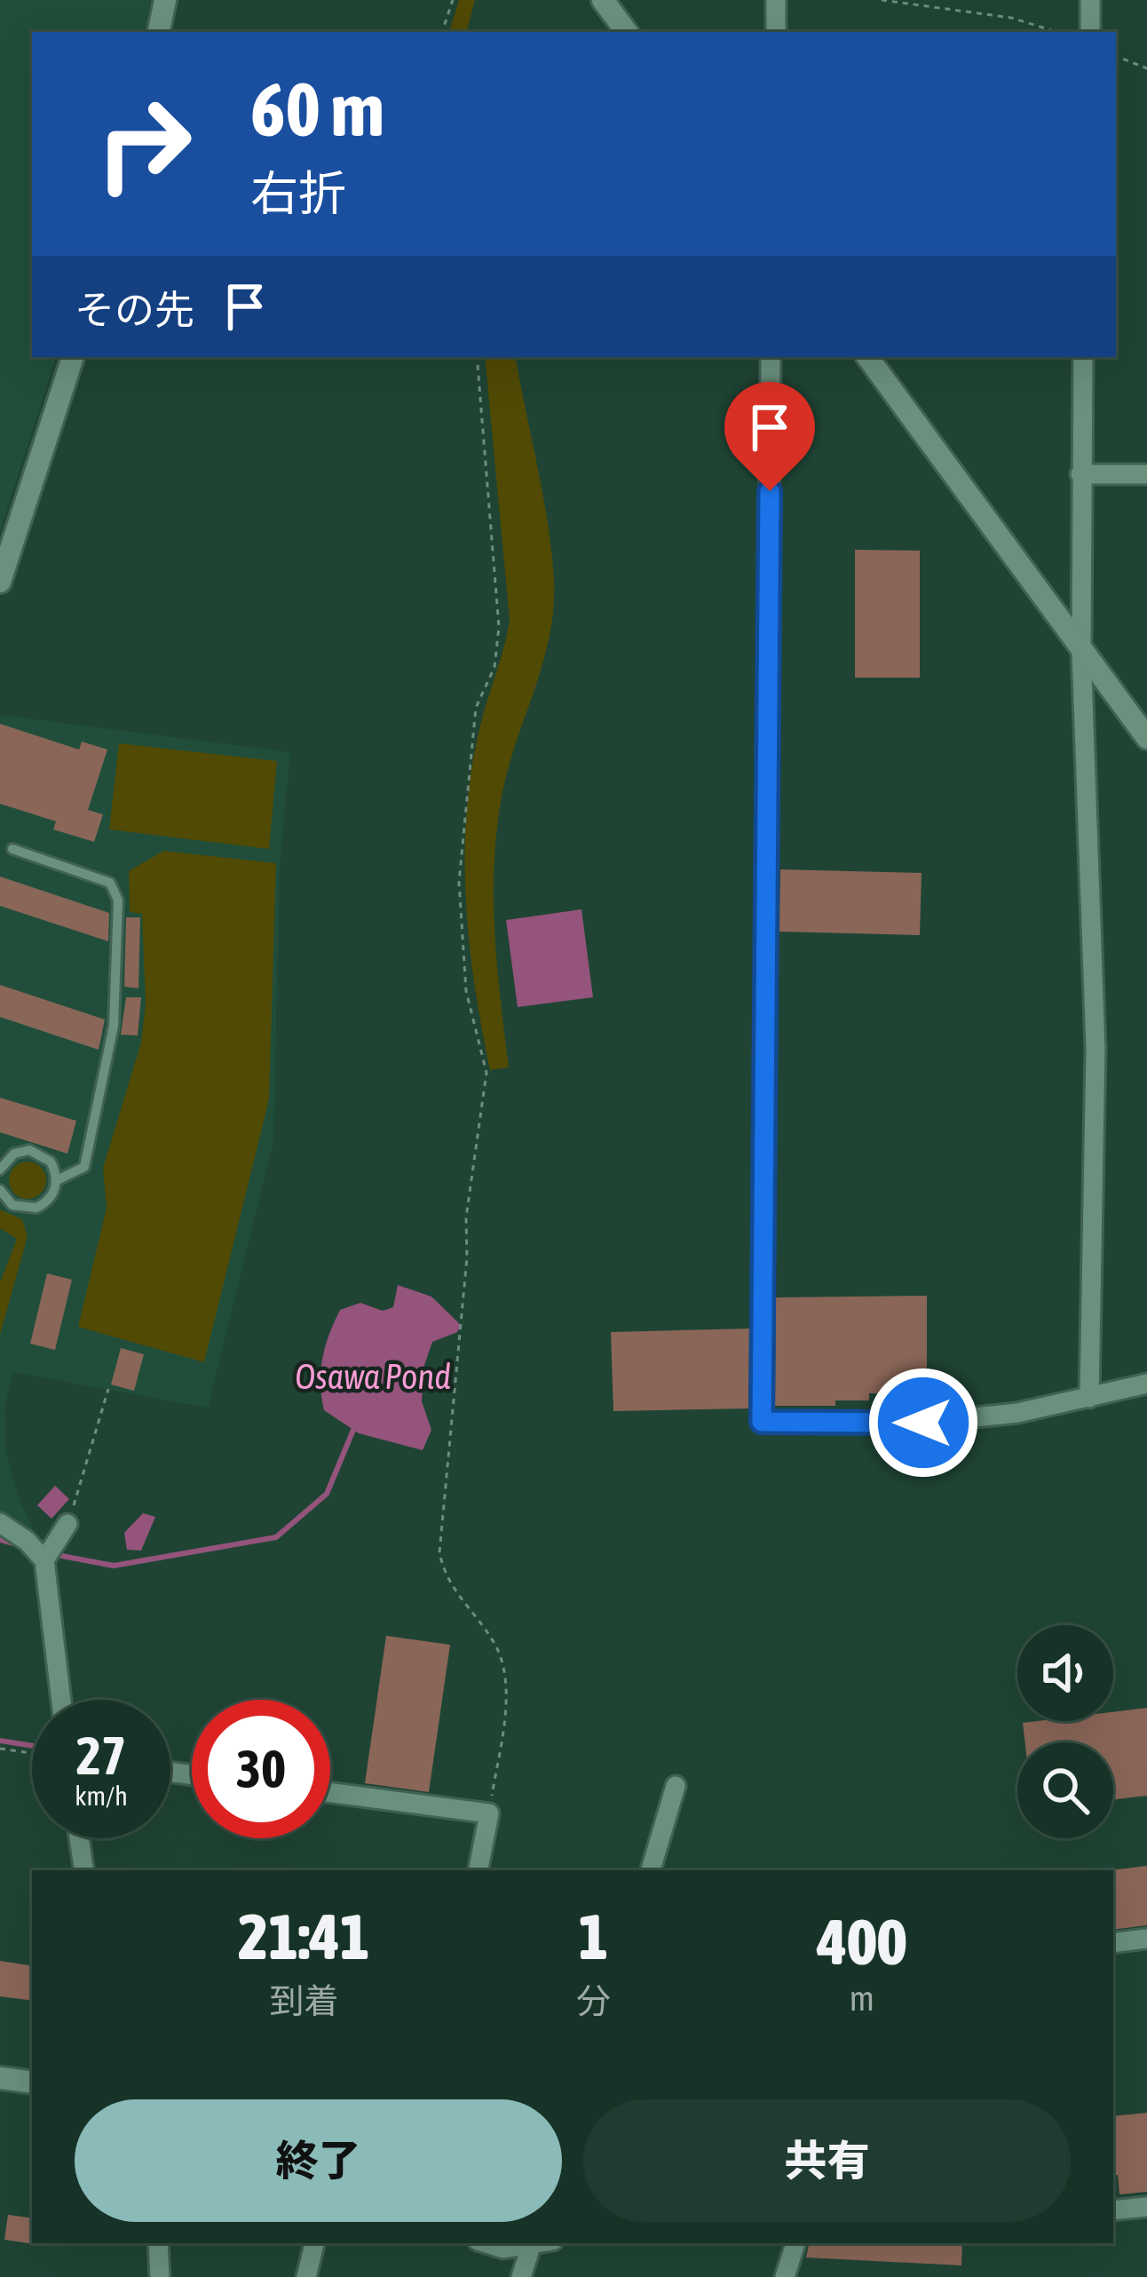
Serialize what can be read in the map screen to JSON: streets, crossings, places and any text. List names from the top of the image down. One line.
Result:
{"water":["Osawa Pond"],"page":{"turn":["60 m","右折"],"then":"その先","speed":"27 km/h","limit":"30","eta":["21:41","到着","1","分","400","m"],"buttons":["終了","共有"]}}
